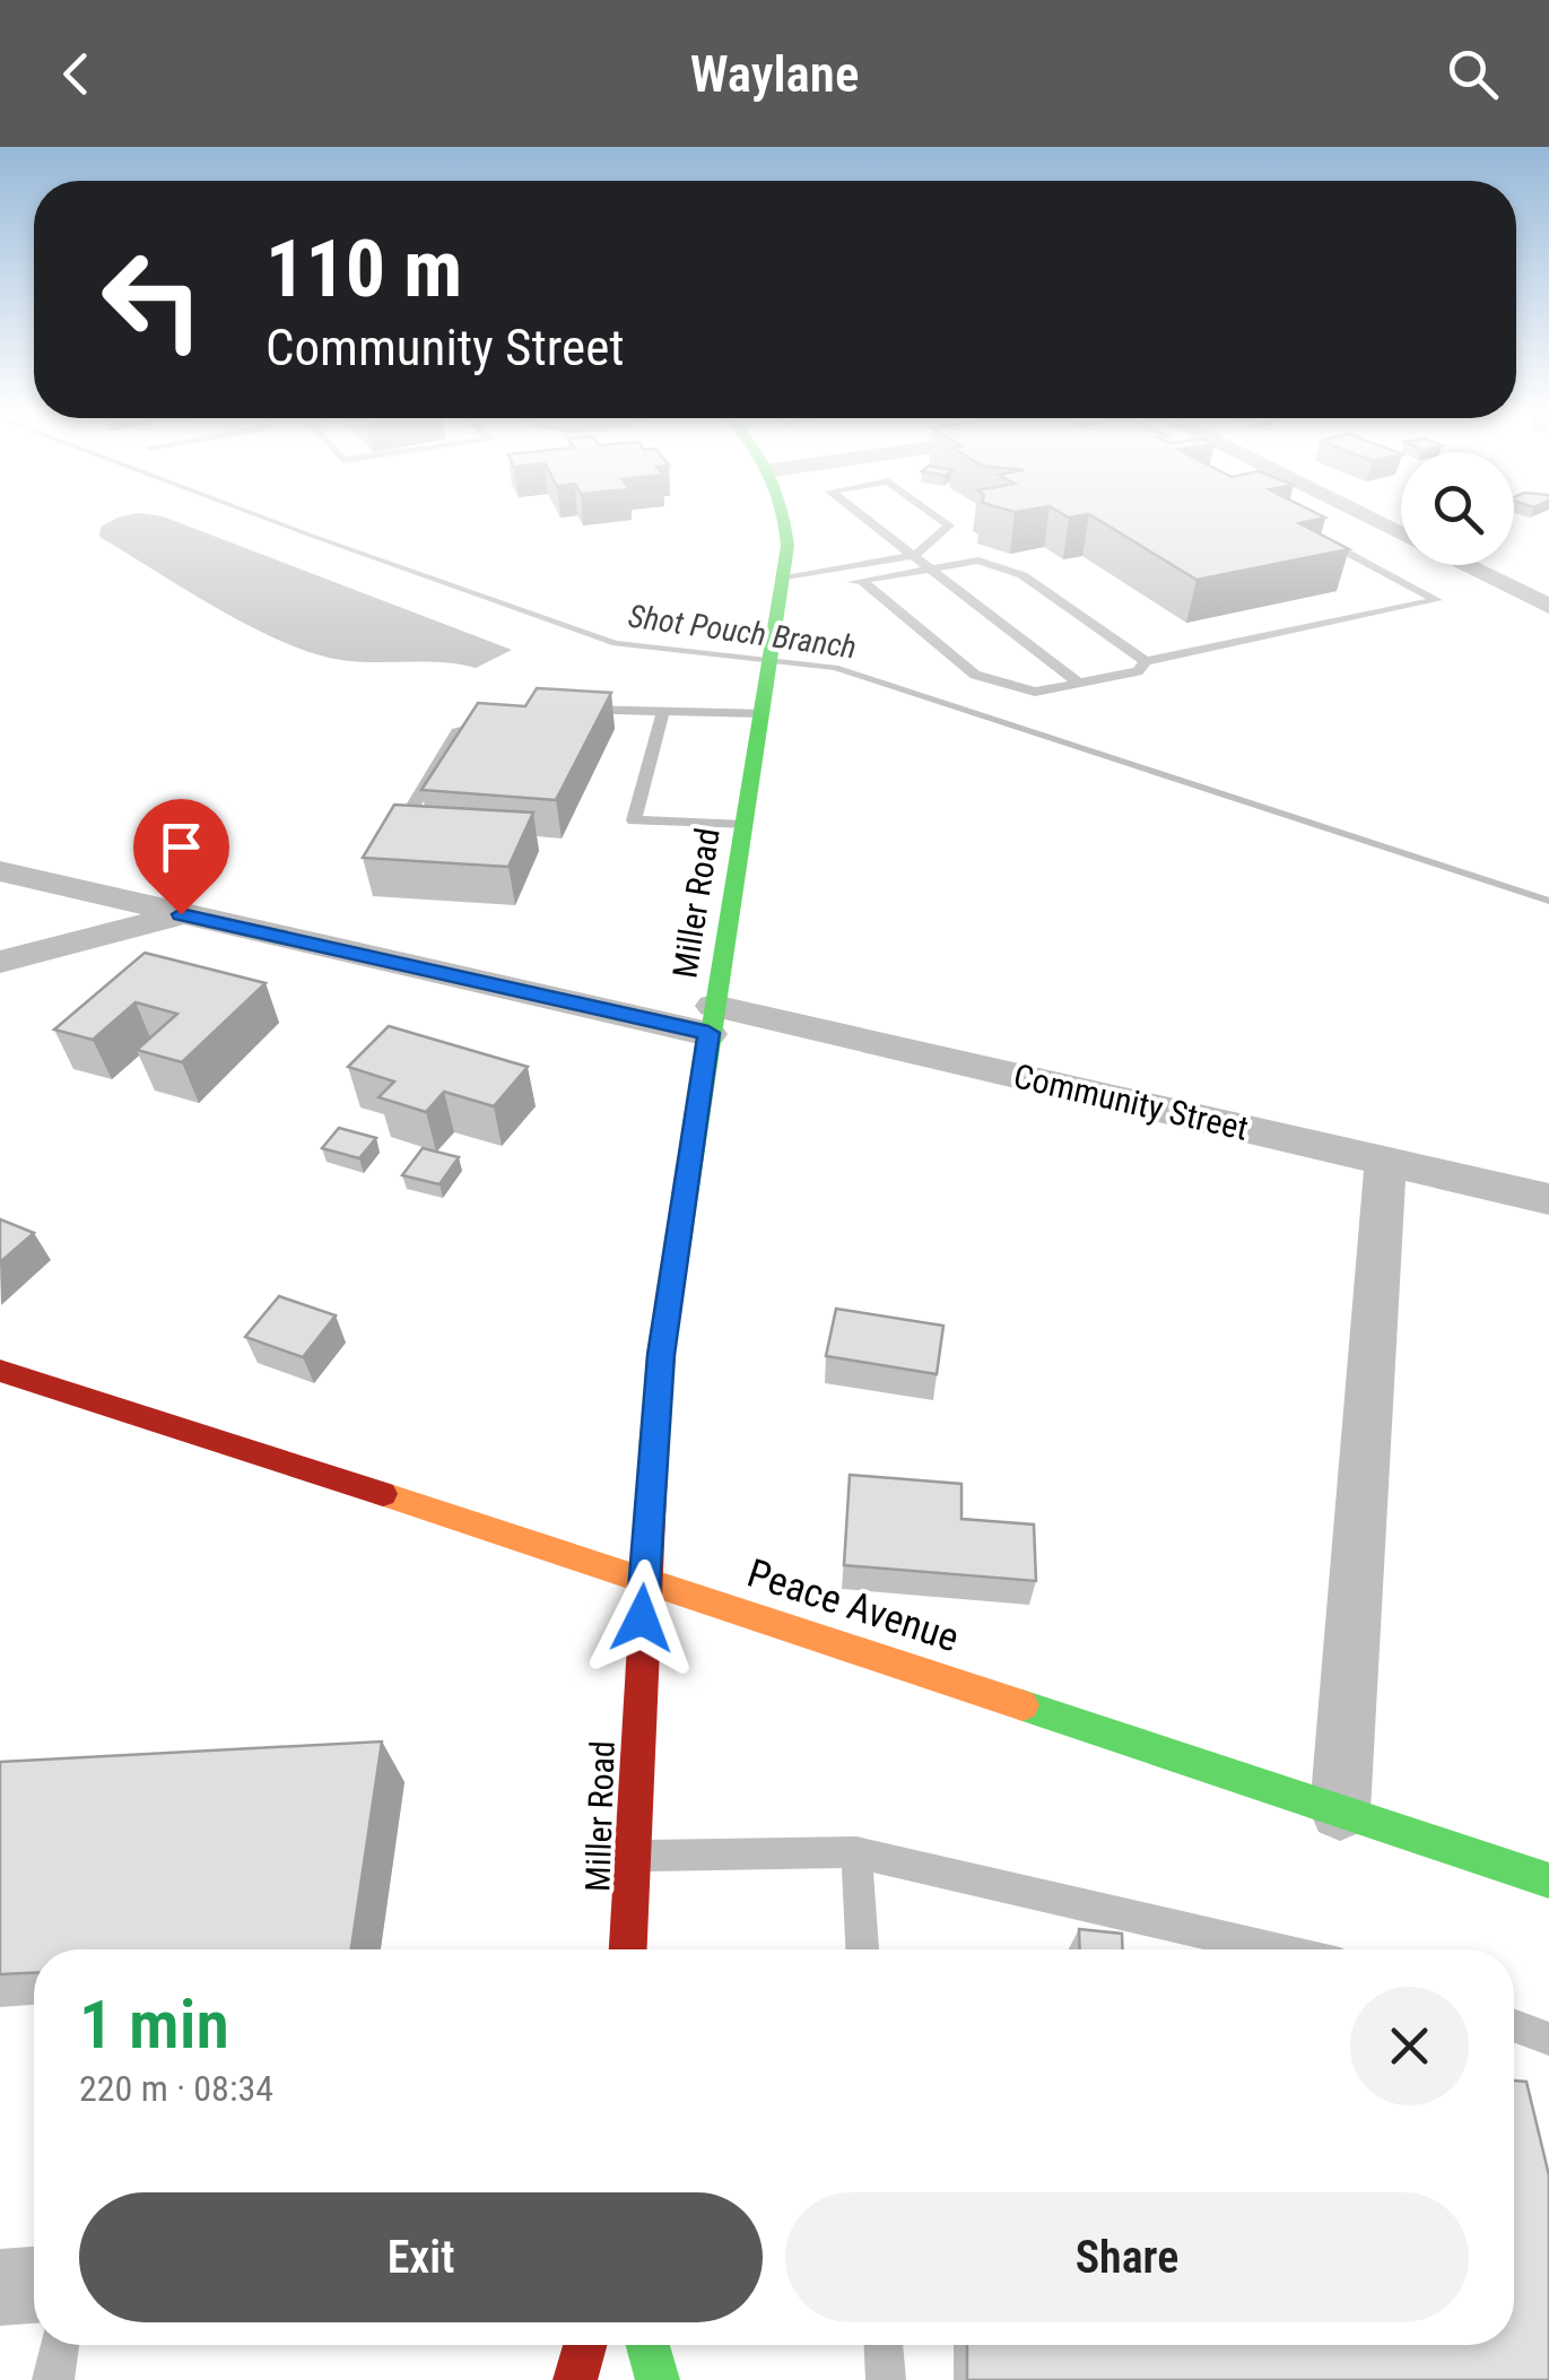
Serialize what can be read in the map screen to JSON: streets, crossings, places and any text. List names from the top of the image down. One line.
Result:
{"streets":{"main road":["Miller Road","Peace Avenue"],"street":["Community Street"]},"crossings":[["Miller Road","Community Street"],["Miller Road","Peace Avenue"]],"water":["Shot Pouch Branch"],"page":{"header":"Waylane","turn":["110 m","Community Street"],"heading":["1 min","220 m · 08:34"],"buttons":["Exit","Share"]}}
